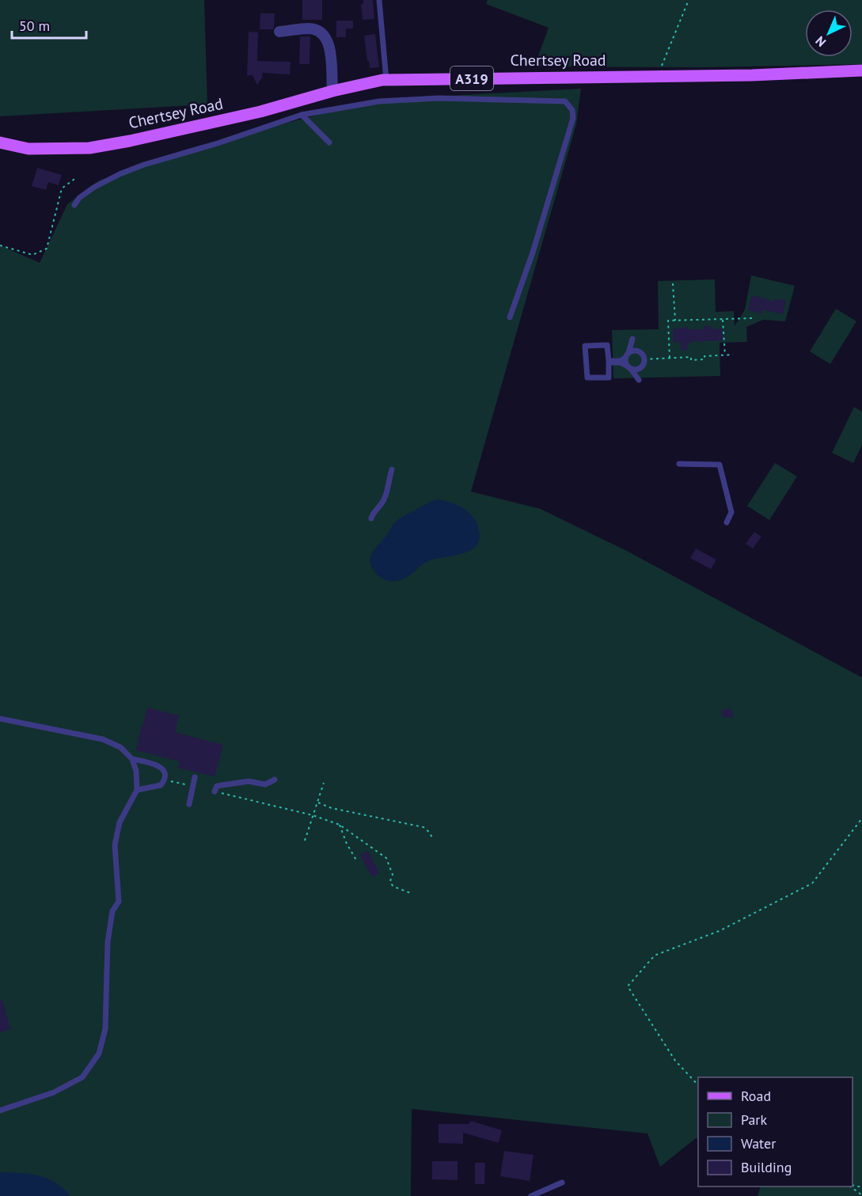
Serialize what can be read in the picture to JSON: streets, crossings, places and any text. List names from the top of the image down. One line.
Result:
{"streets":{"main road":["Chertsey Road","A319"]},"legend":["Road","Park","Water","Building"],"scale_bar":"50 m","north":"bottom left"}
